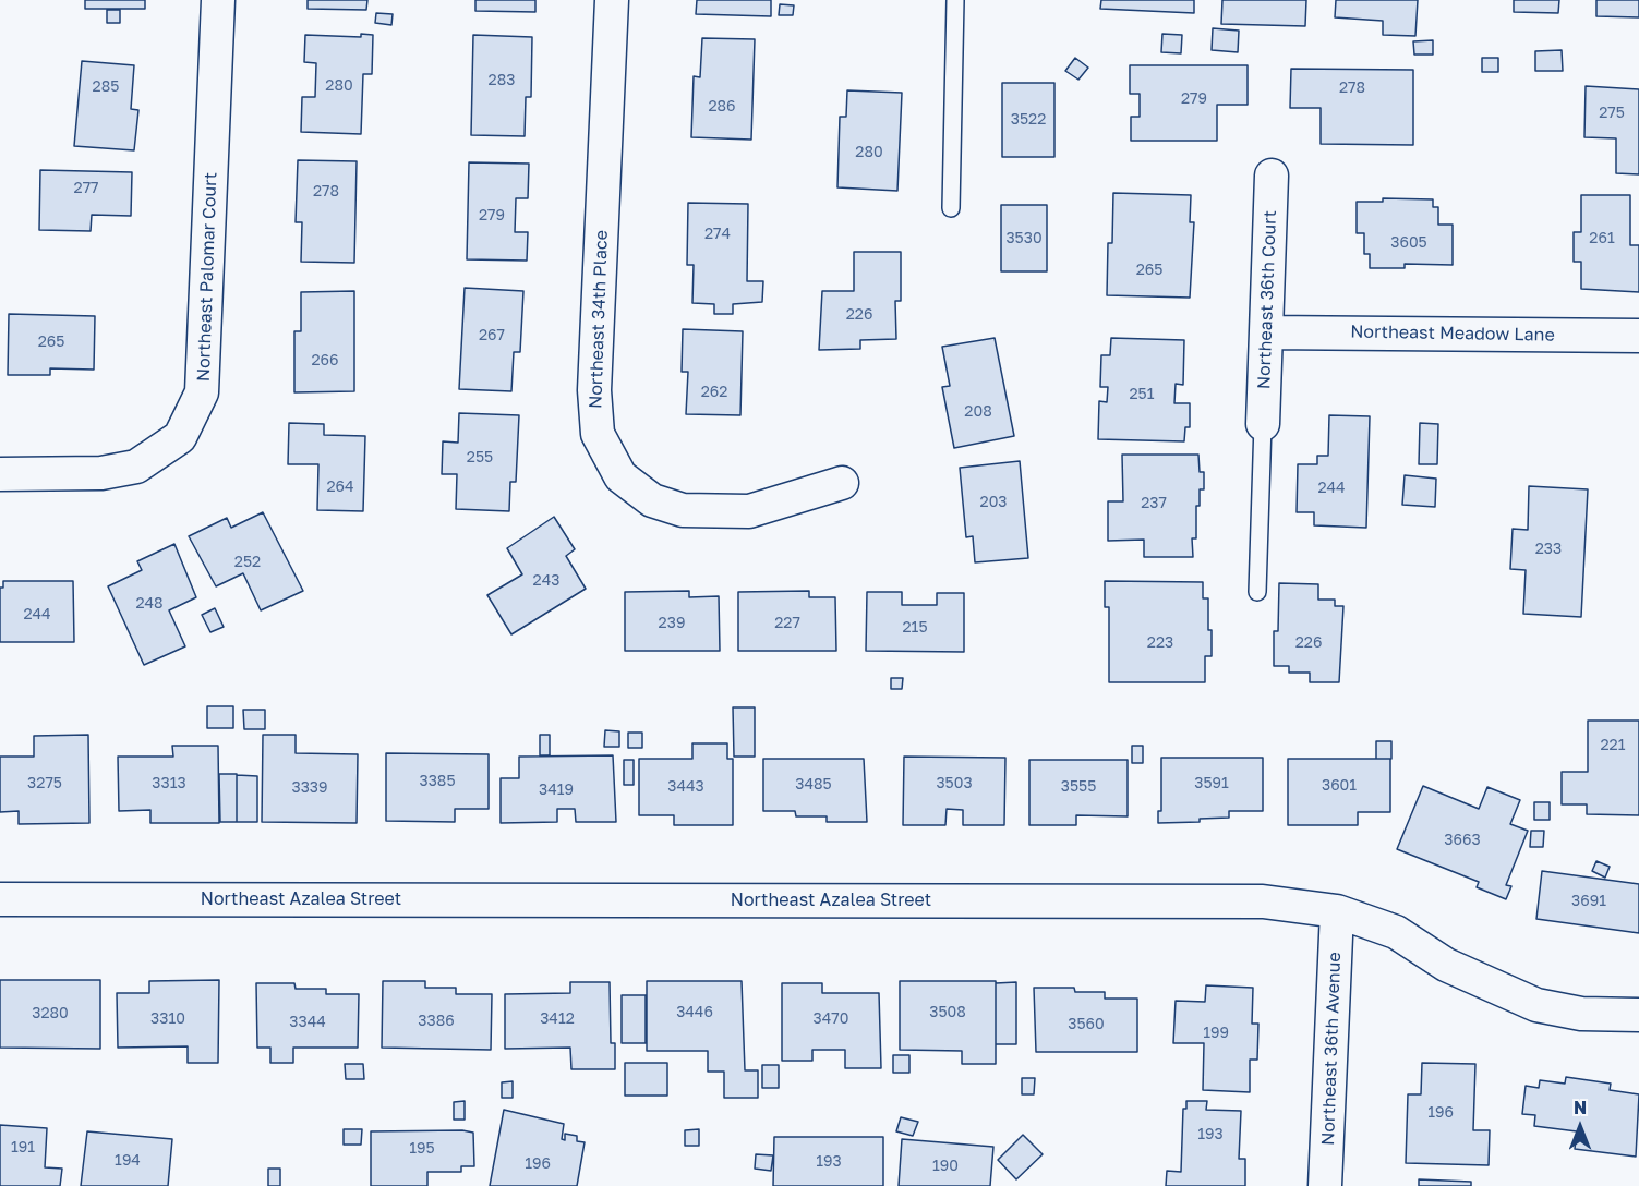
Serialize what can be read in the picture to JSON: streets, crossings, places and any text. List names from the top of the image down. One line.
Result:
{"streets":{"street":["Northeast Palomar Court","Northeast 36th Court","Northeast 34th Place","Northeast Meadow Lane","Northeast Azalea Street","Northeast 36th Avenue"]},"crossings":[["Northeast 36th Court","Northeast Meadow Lane"],["Northeast Azalea Street","Northeast 36th Avenue"]],"house_numbers":["283","280","285","278","279","286","275","3522","280","277","278","279","274","3530","261","3605","265","226","267","265","266","262","251","208","255","264","244","203","237","233","252","243","248","244","239","227","215","223","226","221","3385","3275","3313","3503","3591","3485","3601","3443","3555","3339","3419","3663","3691","3446","3508","3280","3310","3412","3470","3386","3344","3560","199","196","193","191","195","194","193","196","190"],"north":"top"}
